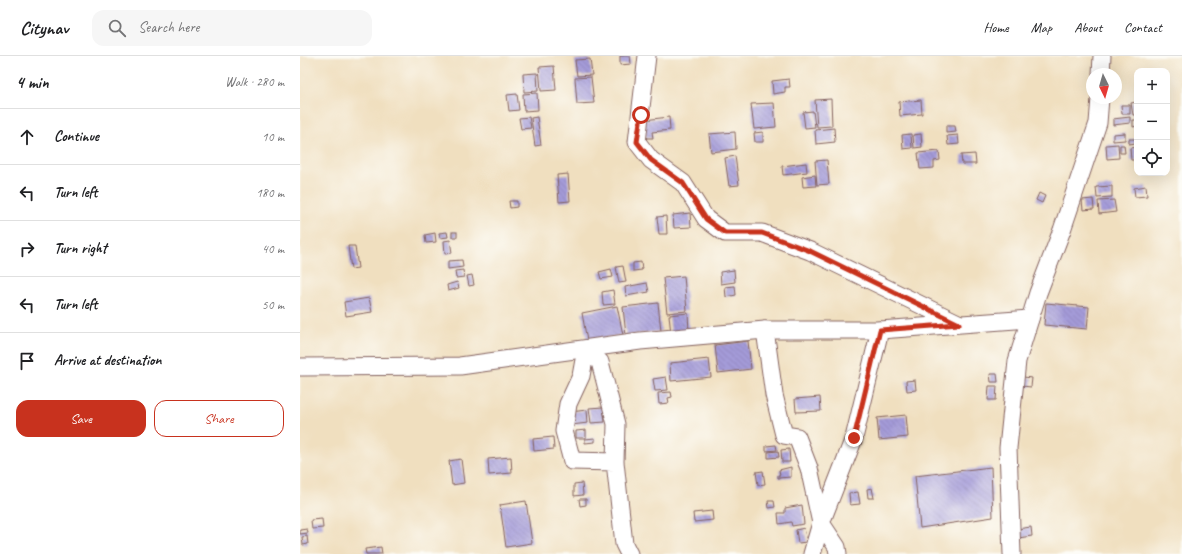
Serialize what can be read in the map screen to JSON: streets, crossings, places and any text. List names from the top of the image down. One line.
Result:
{"north":"bottom","page":{"header":"Citynav","search":"Search here","nav":["Home","Map","About","Contact"],"heading":["4 min","Walk · 280 m"],"map_buttons":["+","−"],"list":[["Continue","10 m"],["Turn left","180 m"],["Turn right","40 m"],["Turn left","50 m"],"Arrive at destination"],"buttons":["Save","Share"]}}
